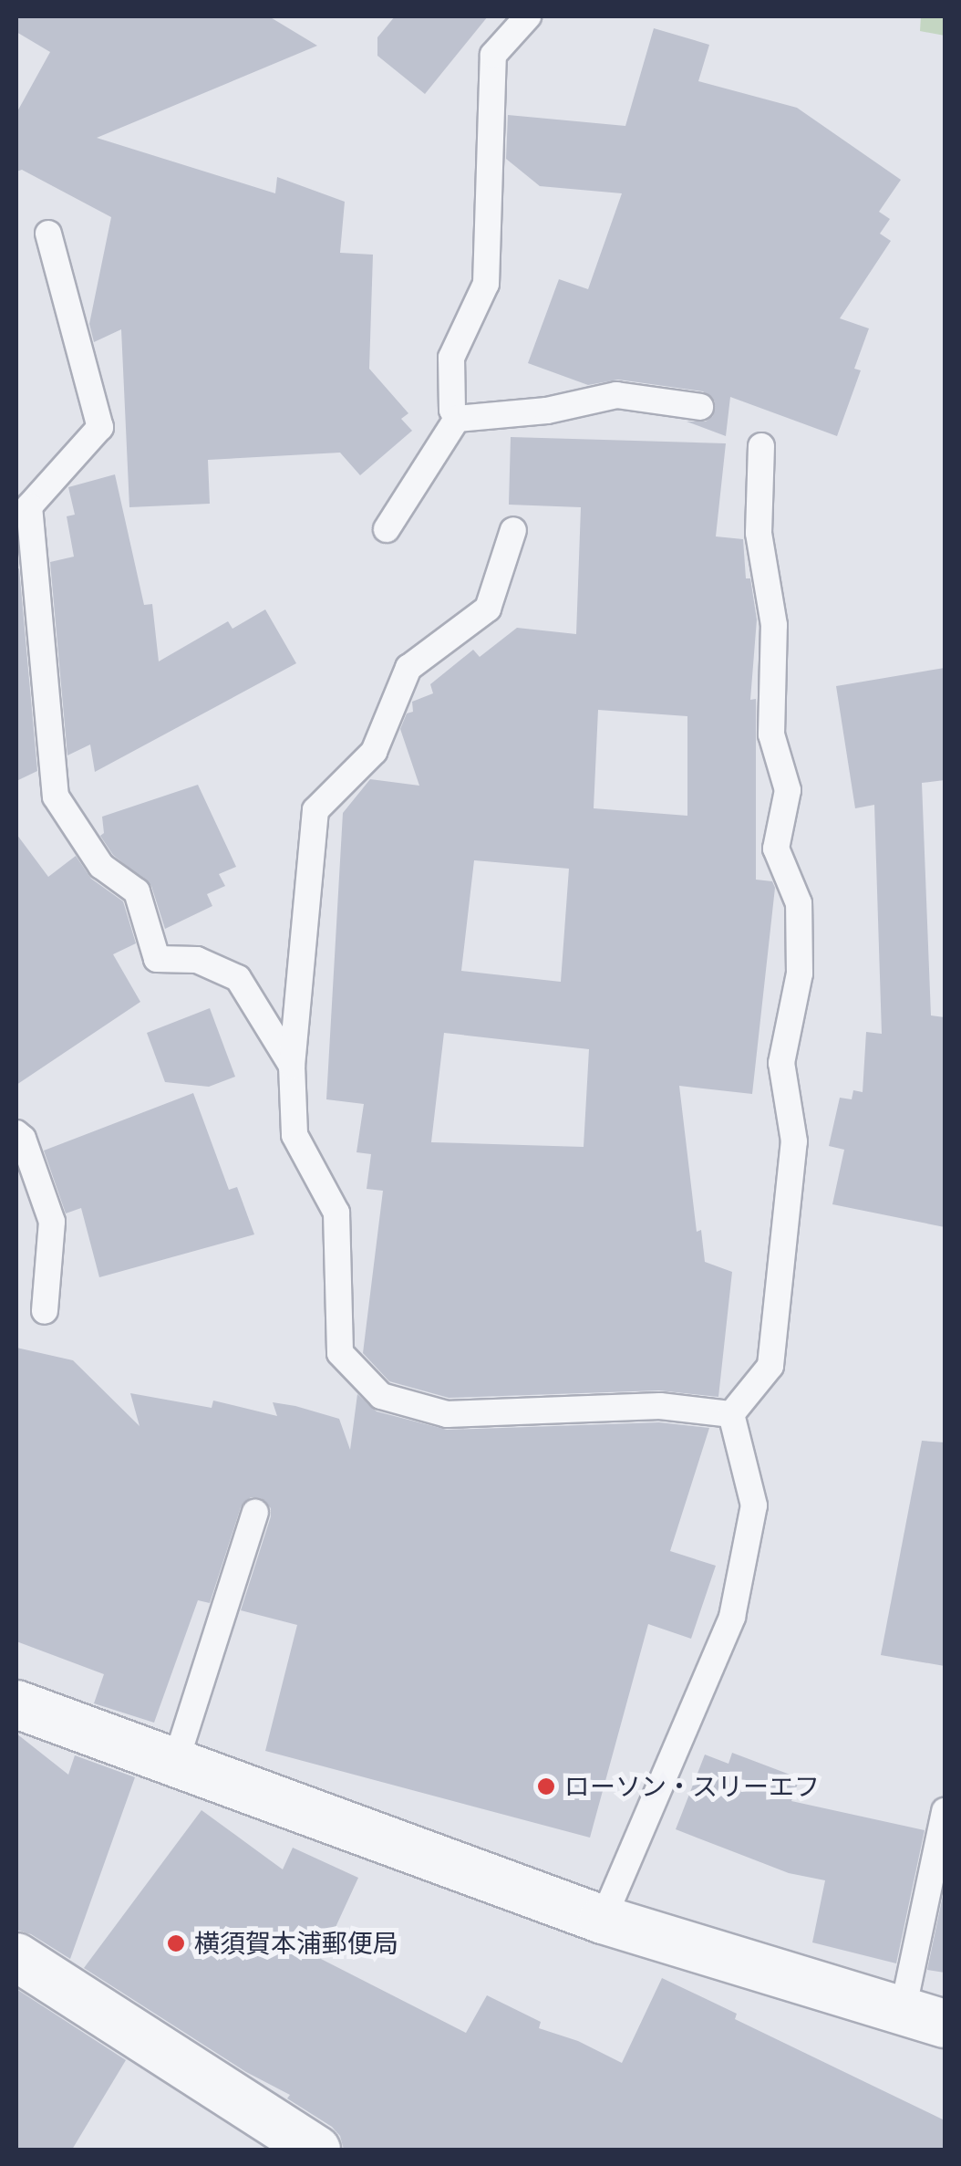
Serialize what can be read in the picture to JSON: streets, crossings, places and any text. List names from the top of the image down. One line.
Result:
{"places":["ローソン・スリーエフ","横須賀本浦郵便局"]}
